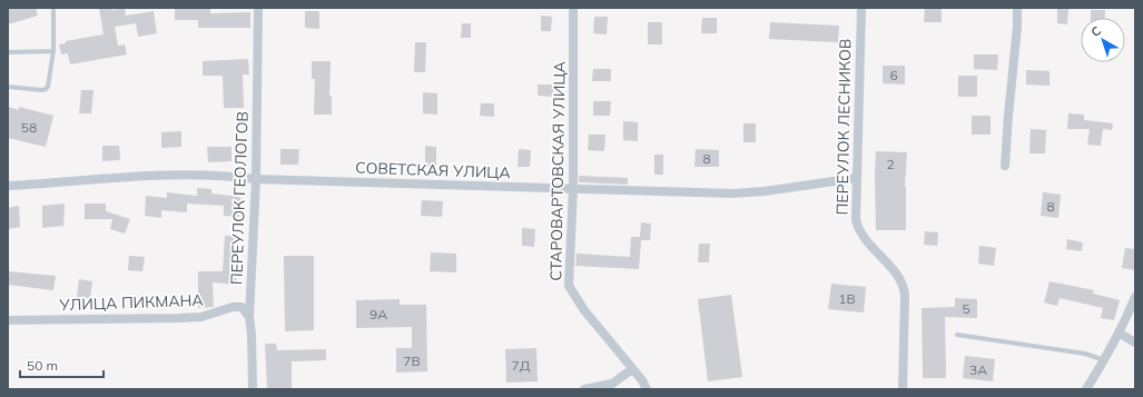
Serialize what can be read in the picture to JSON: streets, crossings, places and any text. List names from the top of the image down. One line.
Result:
{"streets":{"street":["ПЕРЕУЛОК ЛЕСНИКОВ","СОВЕТСКАЯ УЛИЦА","СТАРОВАРТОВСКАЯ УЛИЦА","ПЕРЕУЛОК ГЕОЛОГОВ","УЛИЦА ПИКМАНА"]},"crossings":[["ПЕРЕУЛОК ЛЕСНИКОВ","СОВЕТСКАЯ УЛИЦА"],["СОВЕТСКАЯ УЛИЦА","СТАРОВАРТОВСКАЯ УЛИЦА"],["СОВЕТСКАЯ УЛИЦА","ПЕРЕУЛОК ГЕОЛОГОВ"],["ПЕРЕУЛОК ГЕОЛОГОВ","УЛИЦА ПИКМАНА"]],"house_numbers":["6","58","8","2","8","1В","5","9А","7В","7Д","3А"],"scale_bar":"50 m","north":"top left"}
